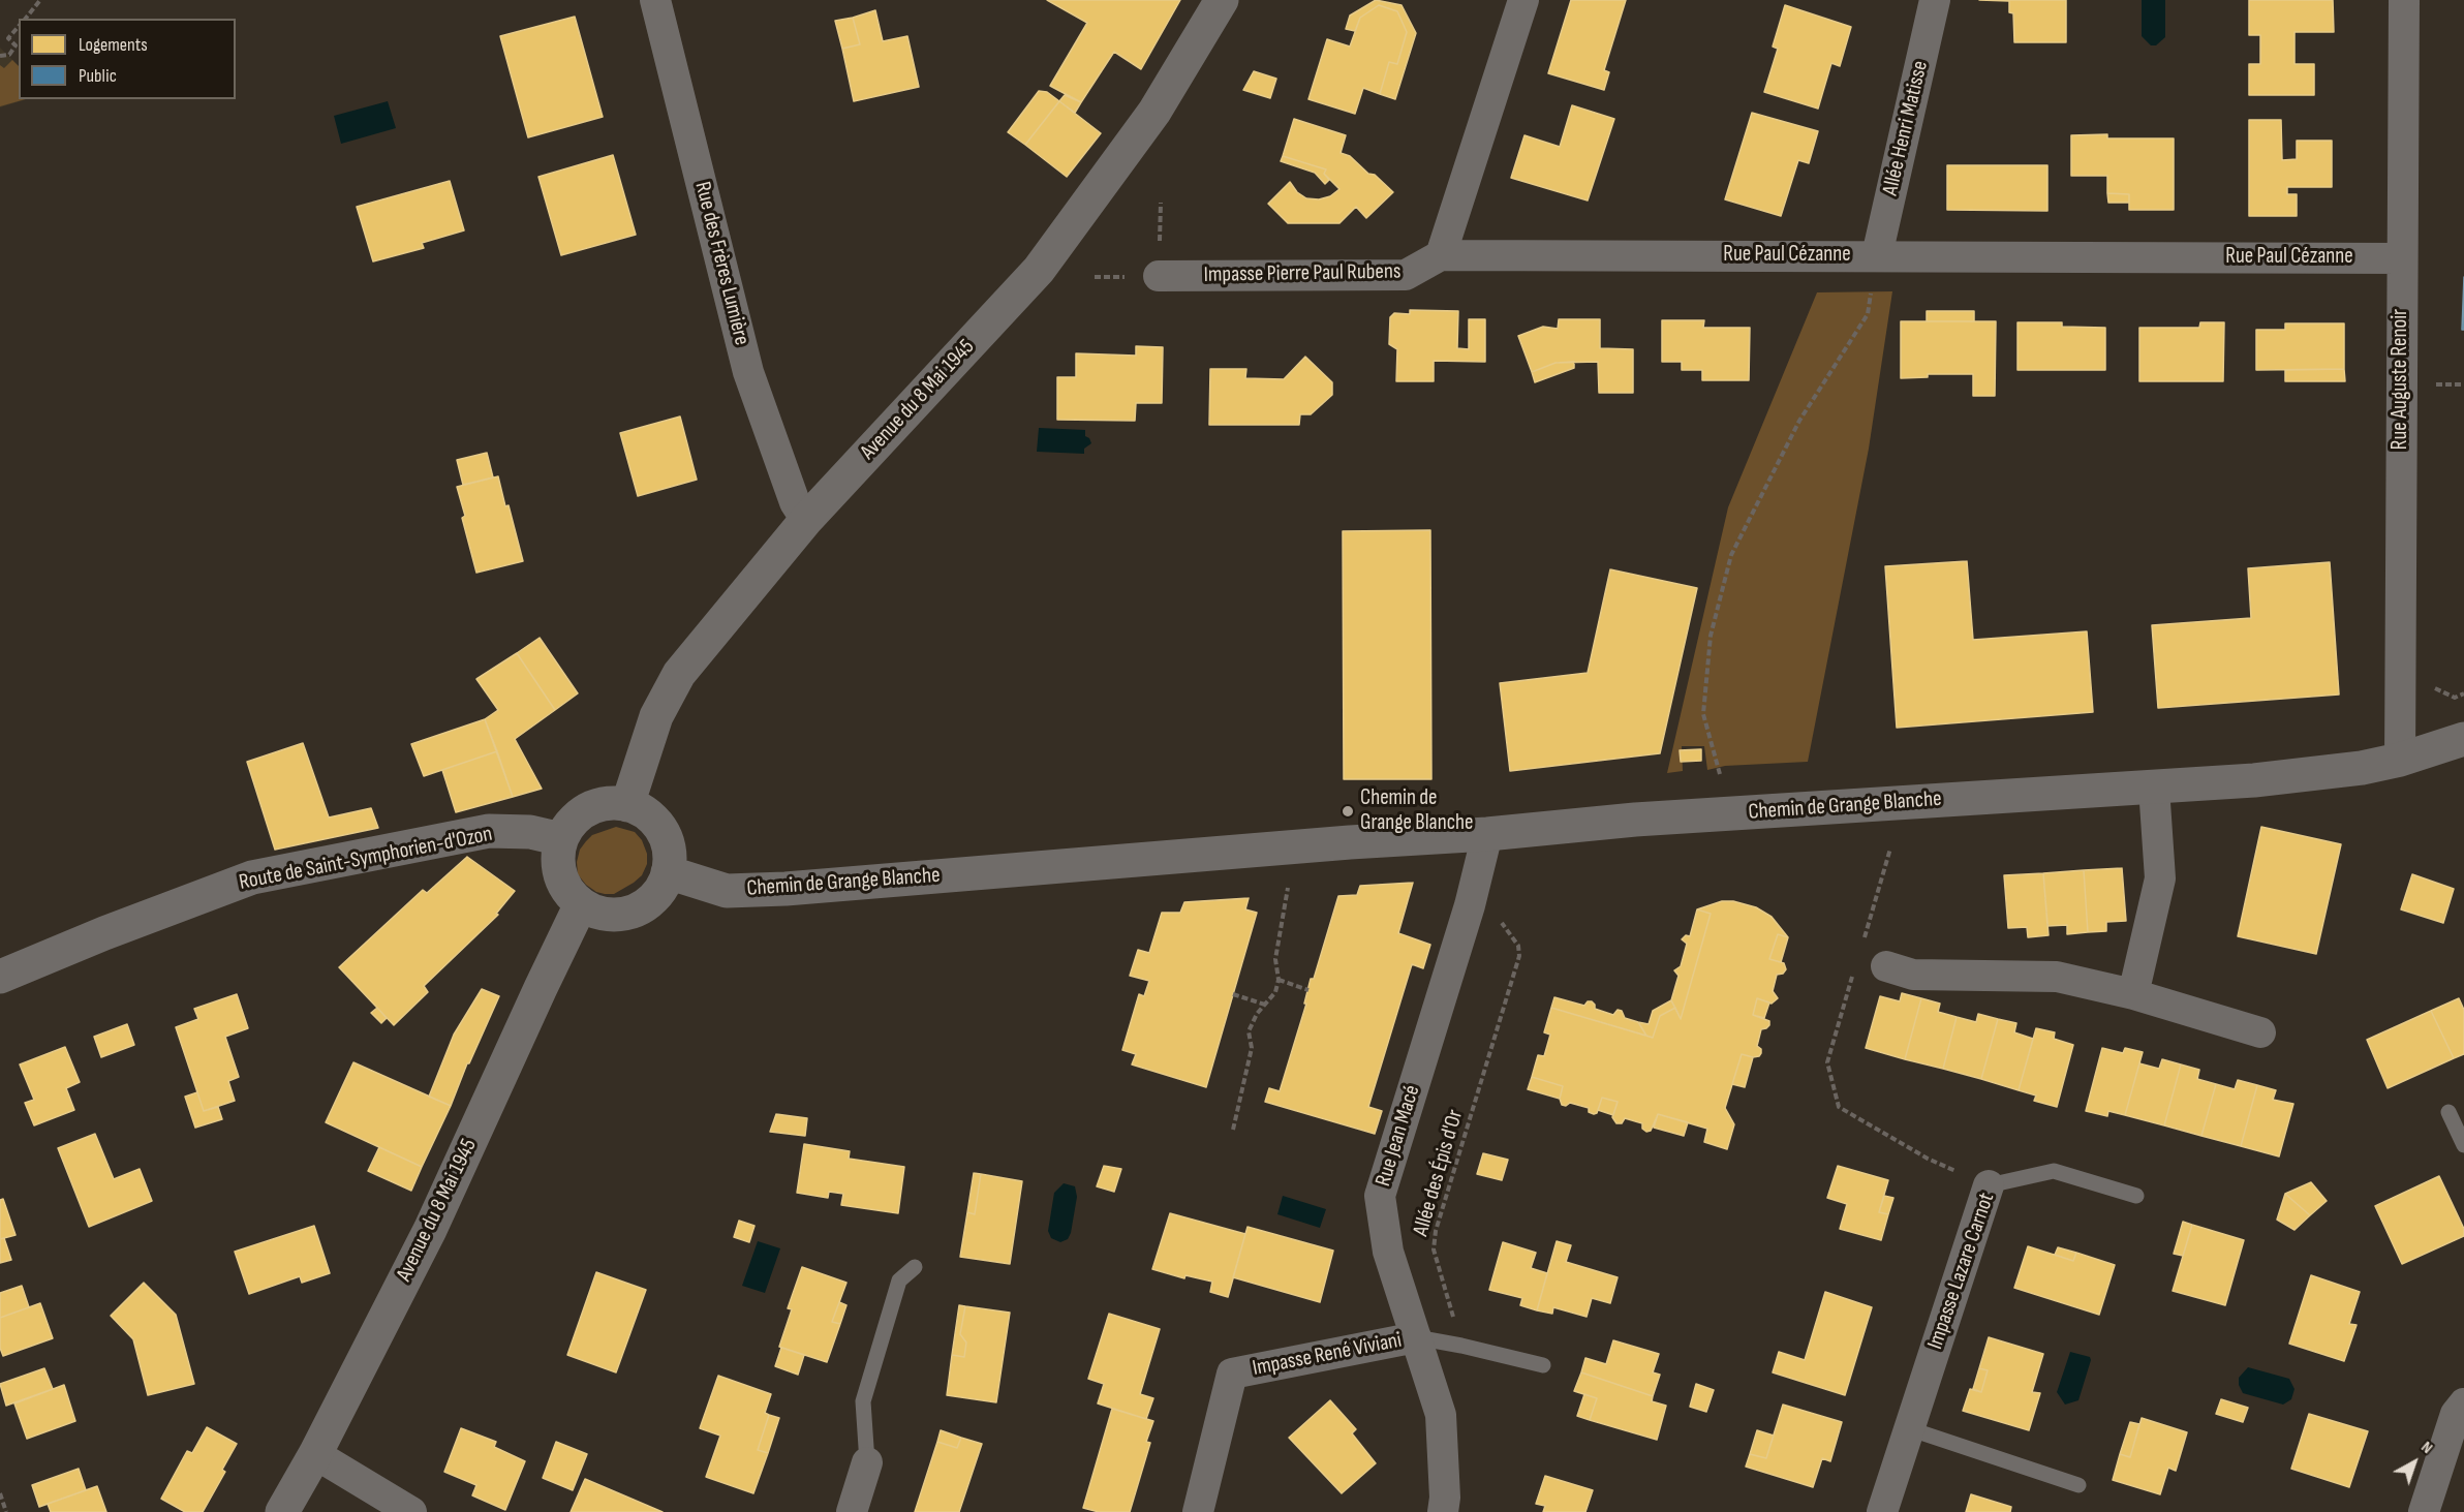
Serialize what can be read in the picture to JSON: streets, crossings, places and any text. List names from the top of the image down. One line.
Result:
{"streets":{"street":["Allée Henri Matisse","Rue Paul Cézanne","Rue des Frères Lumière","Impasse Pierre Paul Rubens","Rue Auguste Renoir","Avenue du 8 Mai 1945","Chemin de Grange Blanche","Route de Saint-Symphorien-d'Ozon","Rue Jean Macé","Impasse Lazare Carnot","Impasse René Viviani"],"path":["Allée des Épis d'Or"]},"crossings":[["Allée Henri Matisse","Rue Paul Cézanne"],["Rue Paul Cézanne","Impasse Pierre Paul Rubens"],["Rue Paul Cézanne","Rue Auguste Renoir"],["Rue des Frères Lumière","Avenue du 8 Mai 1945"],["Rue Auguste Renoir","Chemin de Grange Blanche"],["Avenue du 8 Mai 1945","Chemin de Grange Blanche"],["Avenue du 8 Mai 1945","Route de Saint-Symphorien-d'Ozon"],["Chemin de Grange Blanche","Route de Saint-Symphorien-d'Ozon"],["Chemin de Grange Blanche","Rue Jean Macé"],["Rue Jean Macé","Allée des Épis d'Or"],["Rue Jean Macé","Impasse René Viviani"]],"places":["Chemin de Grange Blanche"],"legend":["Logements","Public"],"north":"top right"}
